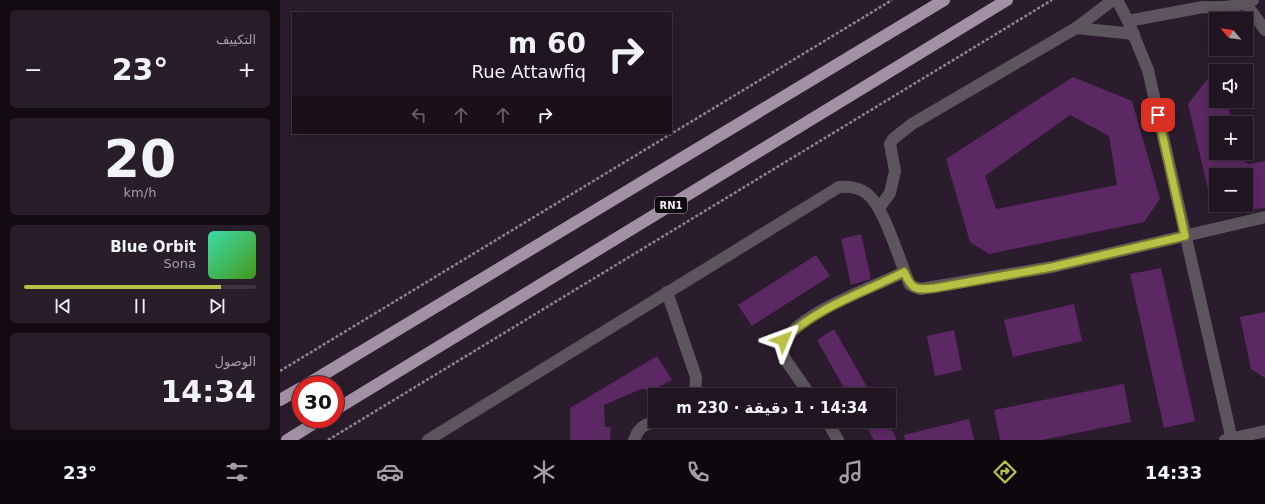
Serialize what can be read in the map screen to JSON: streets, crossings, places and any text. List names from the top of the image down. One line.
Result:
{"streets":{"highway":["RN1"]},"north":"top left","page":{"tile":["التكييف",["20","km/h"],["الوصول","14:34"]],"map_buttons":["+","−"],"turn":["60 m","Rue Attawfiq"],"heat":["−","23°","+"],"song":["Blue Orbit","Sona"],"limit":"30","trip":"14:34 · 1 دقيقة · 230 m","tabs":["14:33","23°"]}}
